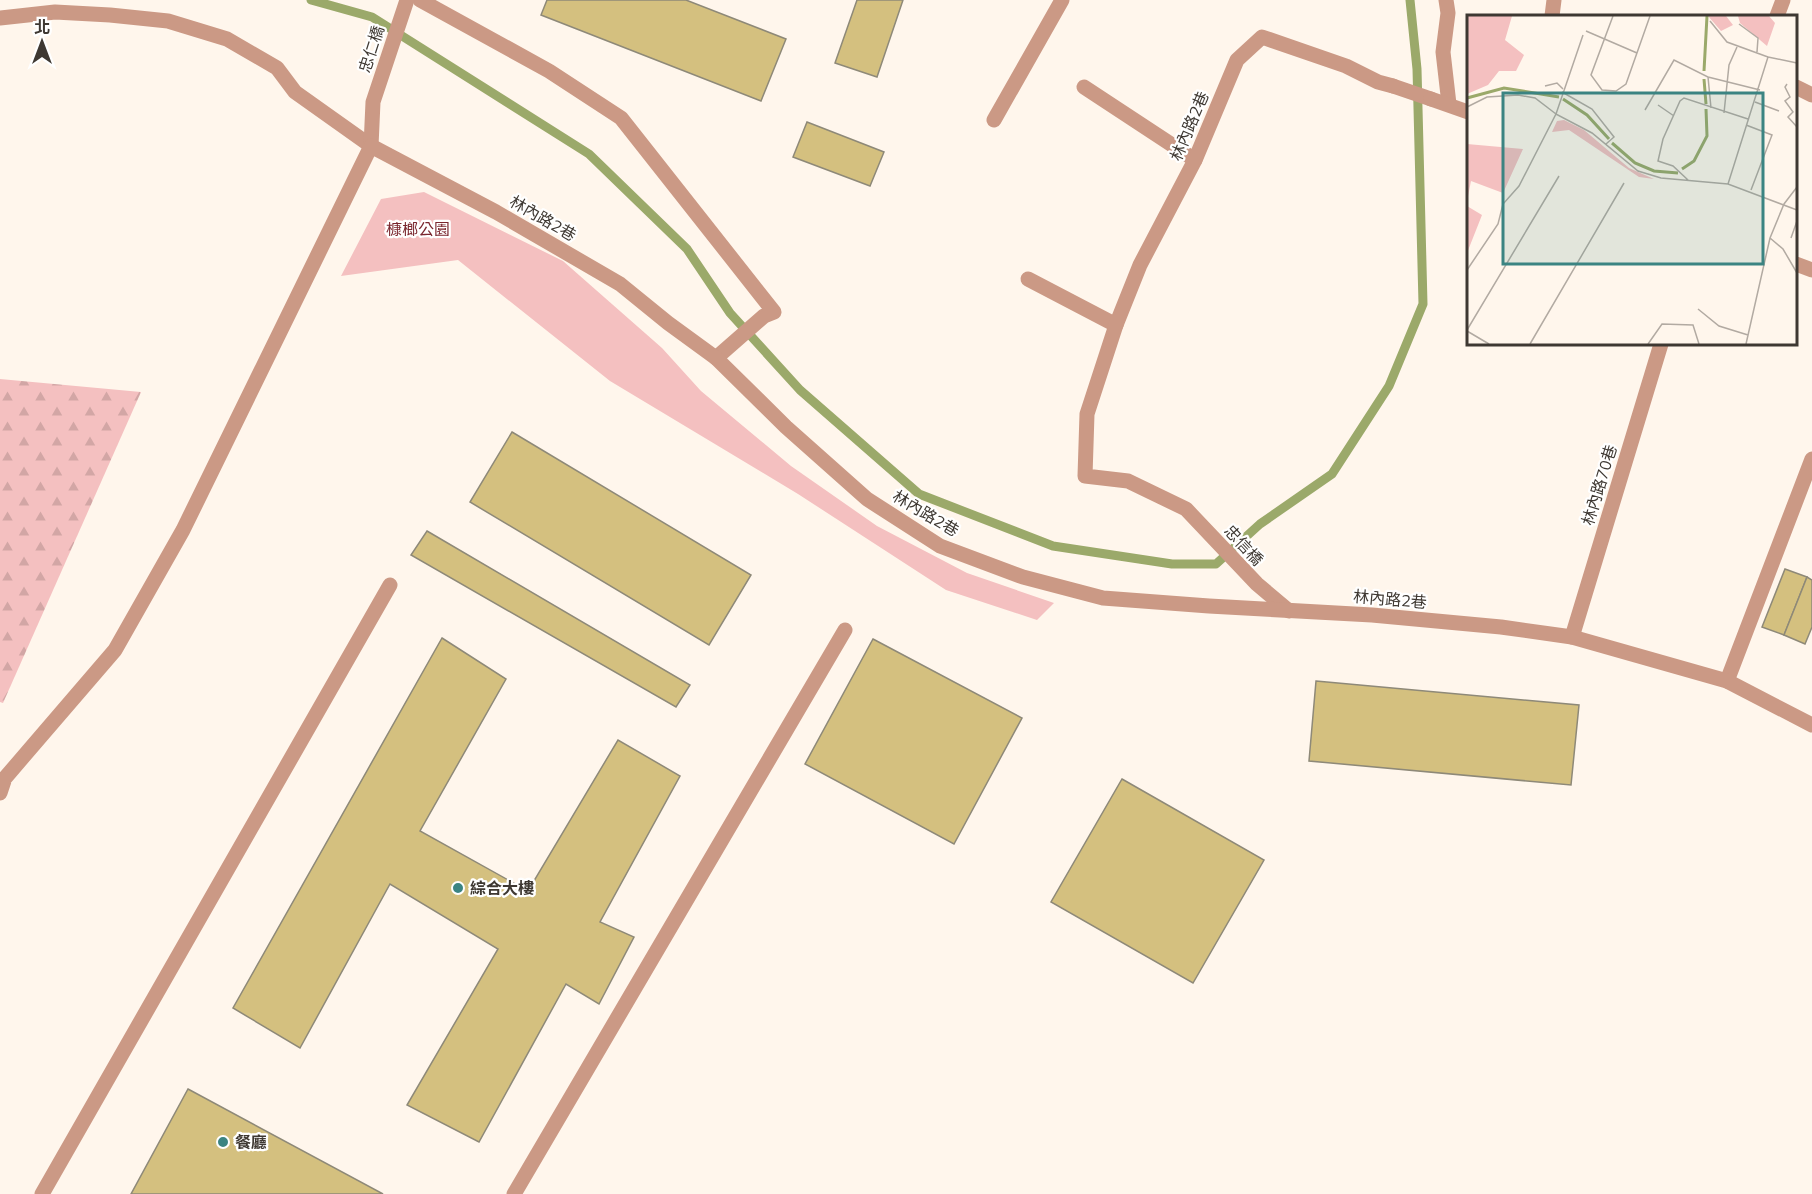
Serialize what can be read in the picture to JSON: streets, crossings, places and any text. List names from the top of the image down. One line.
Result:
{"streets":{"street":["忠仁橋","林內路2巷","林內路70巷","忠信橋"]},"crossings":[["忠仁橋","林內路2巷"],["林內路2巷","林內路70巷"],["林內路2巷","忠信橋"]],"parks":["槺榔公園"],"places":["綜合大樓","餐廳"],"north":"top"}
